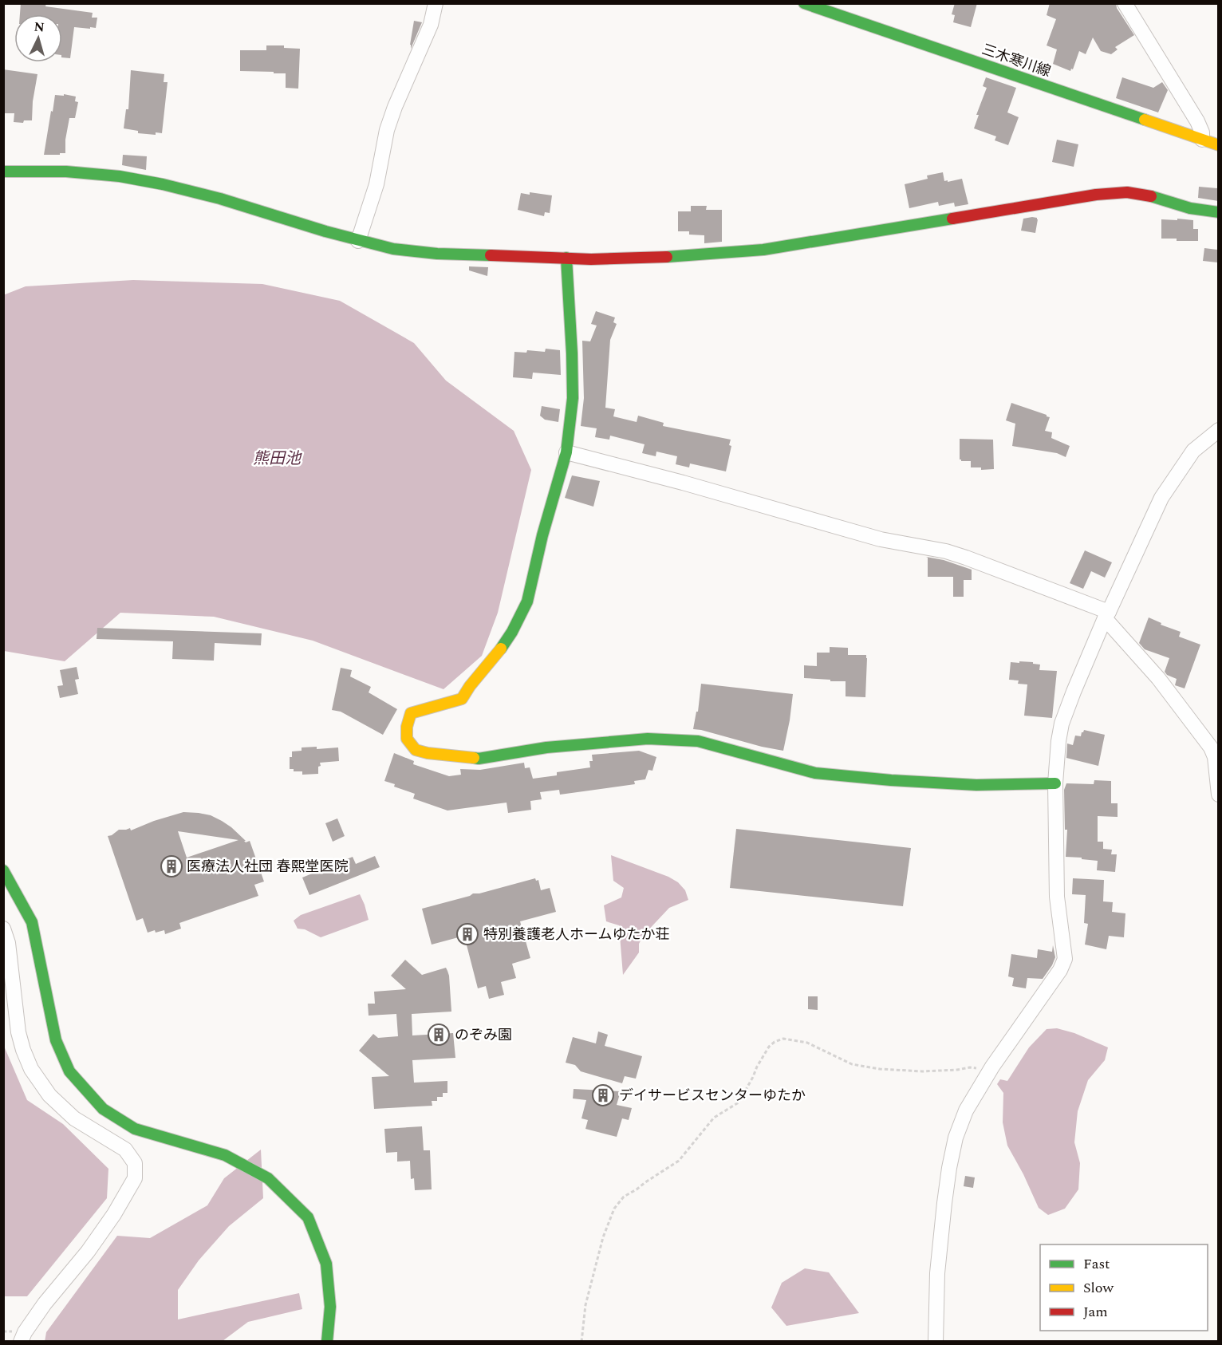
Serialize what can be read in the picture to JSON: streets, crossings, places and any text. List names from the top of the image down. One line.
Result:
{"streets":{"street":["三木寒川線"]},"water":["熊田池"],"places":{"building":["医療法人社団 春熙堂医院","特別養護老人ホームゆたか荘","のぞみ園","デイサービスセンターゆたか"]},"legend":["Fast","Slow","Jam"],"north":"top"}
